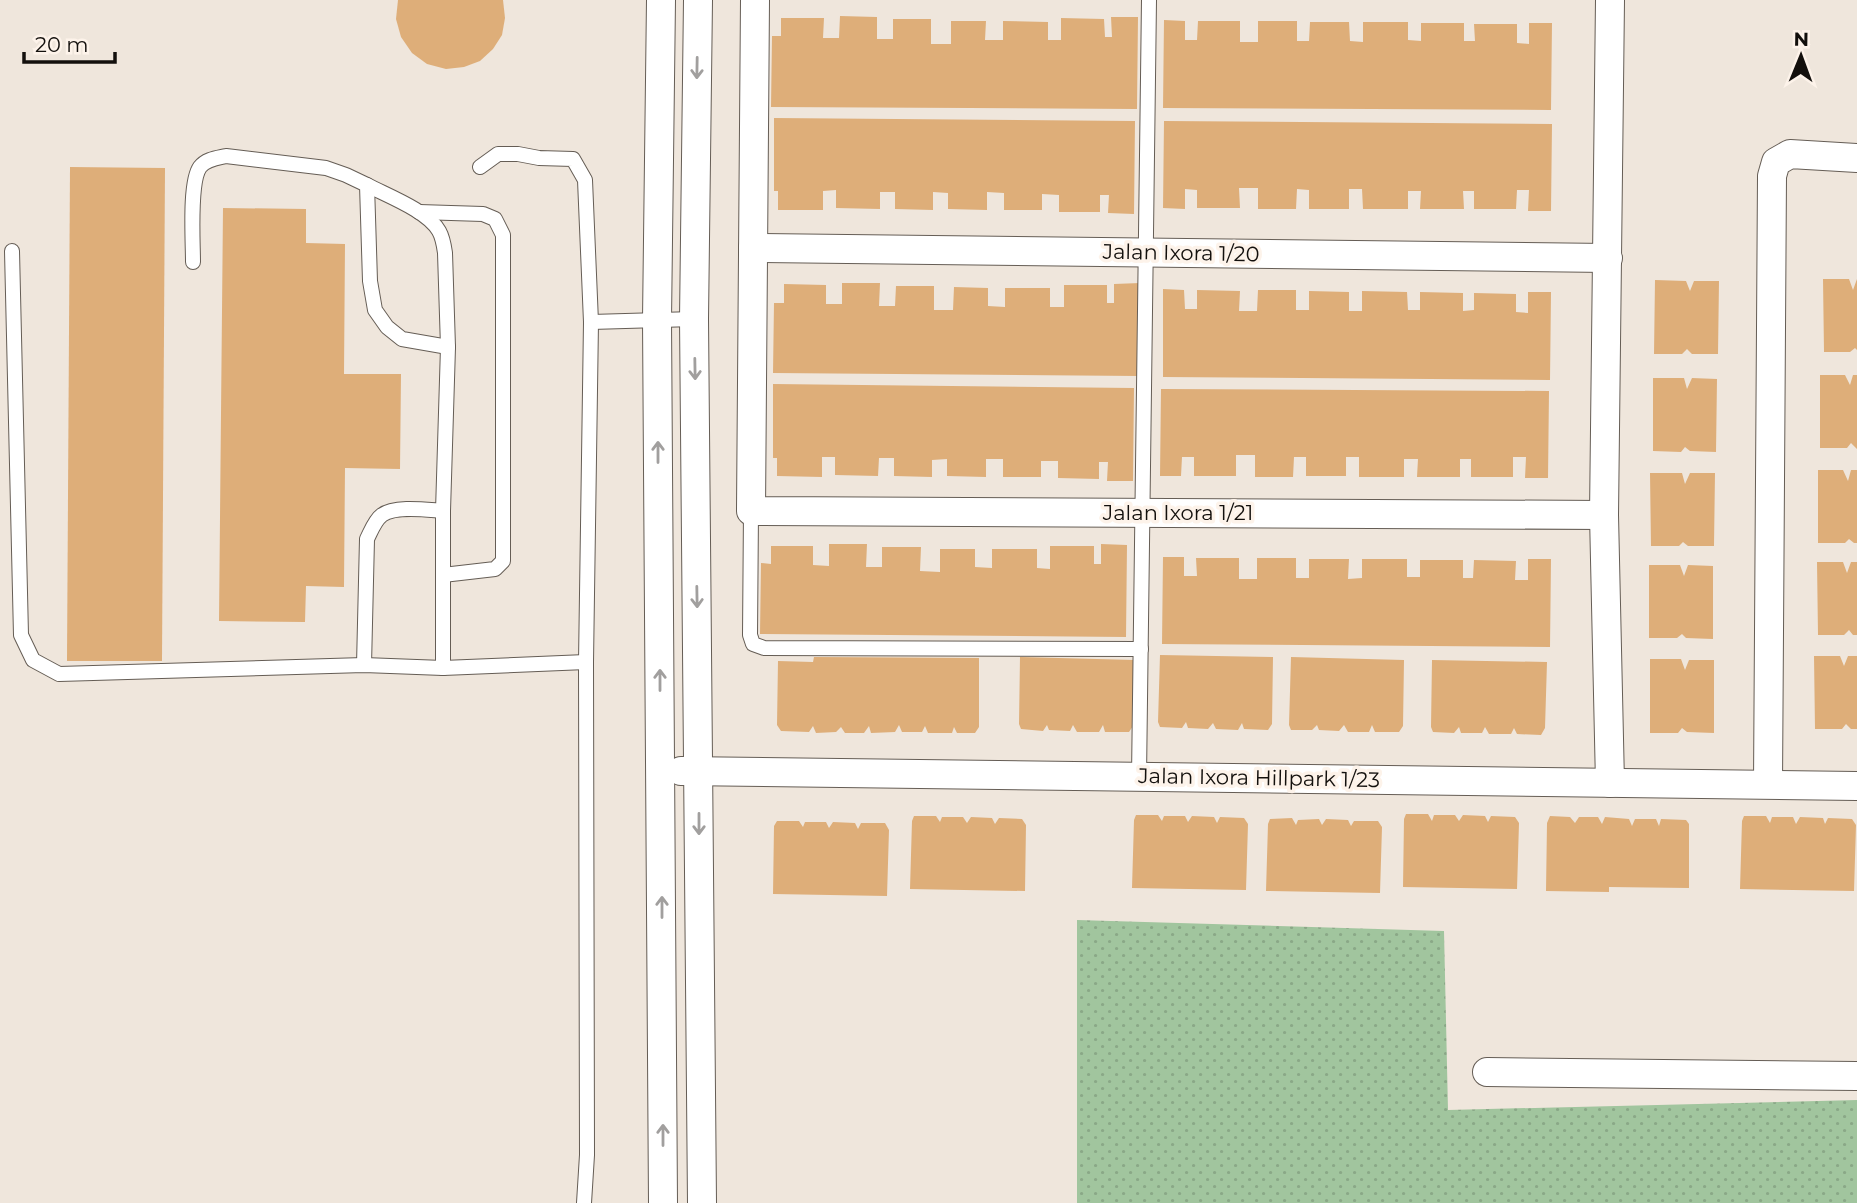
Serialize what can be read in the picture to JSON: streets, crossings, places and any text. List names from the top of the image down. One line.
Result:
{"streets":{"street":["Jalan Ixora 1/20","Jalan Ixora 1/21","Jalan Ixora Hillpark 1/23"]},"scale_bar":"20 m","north":"top"}
